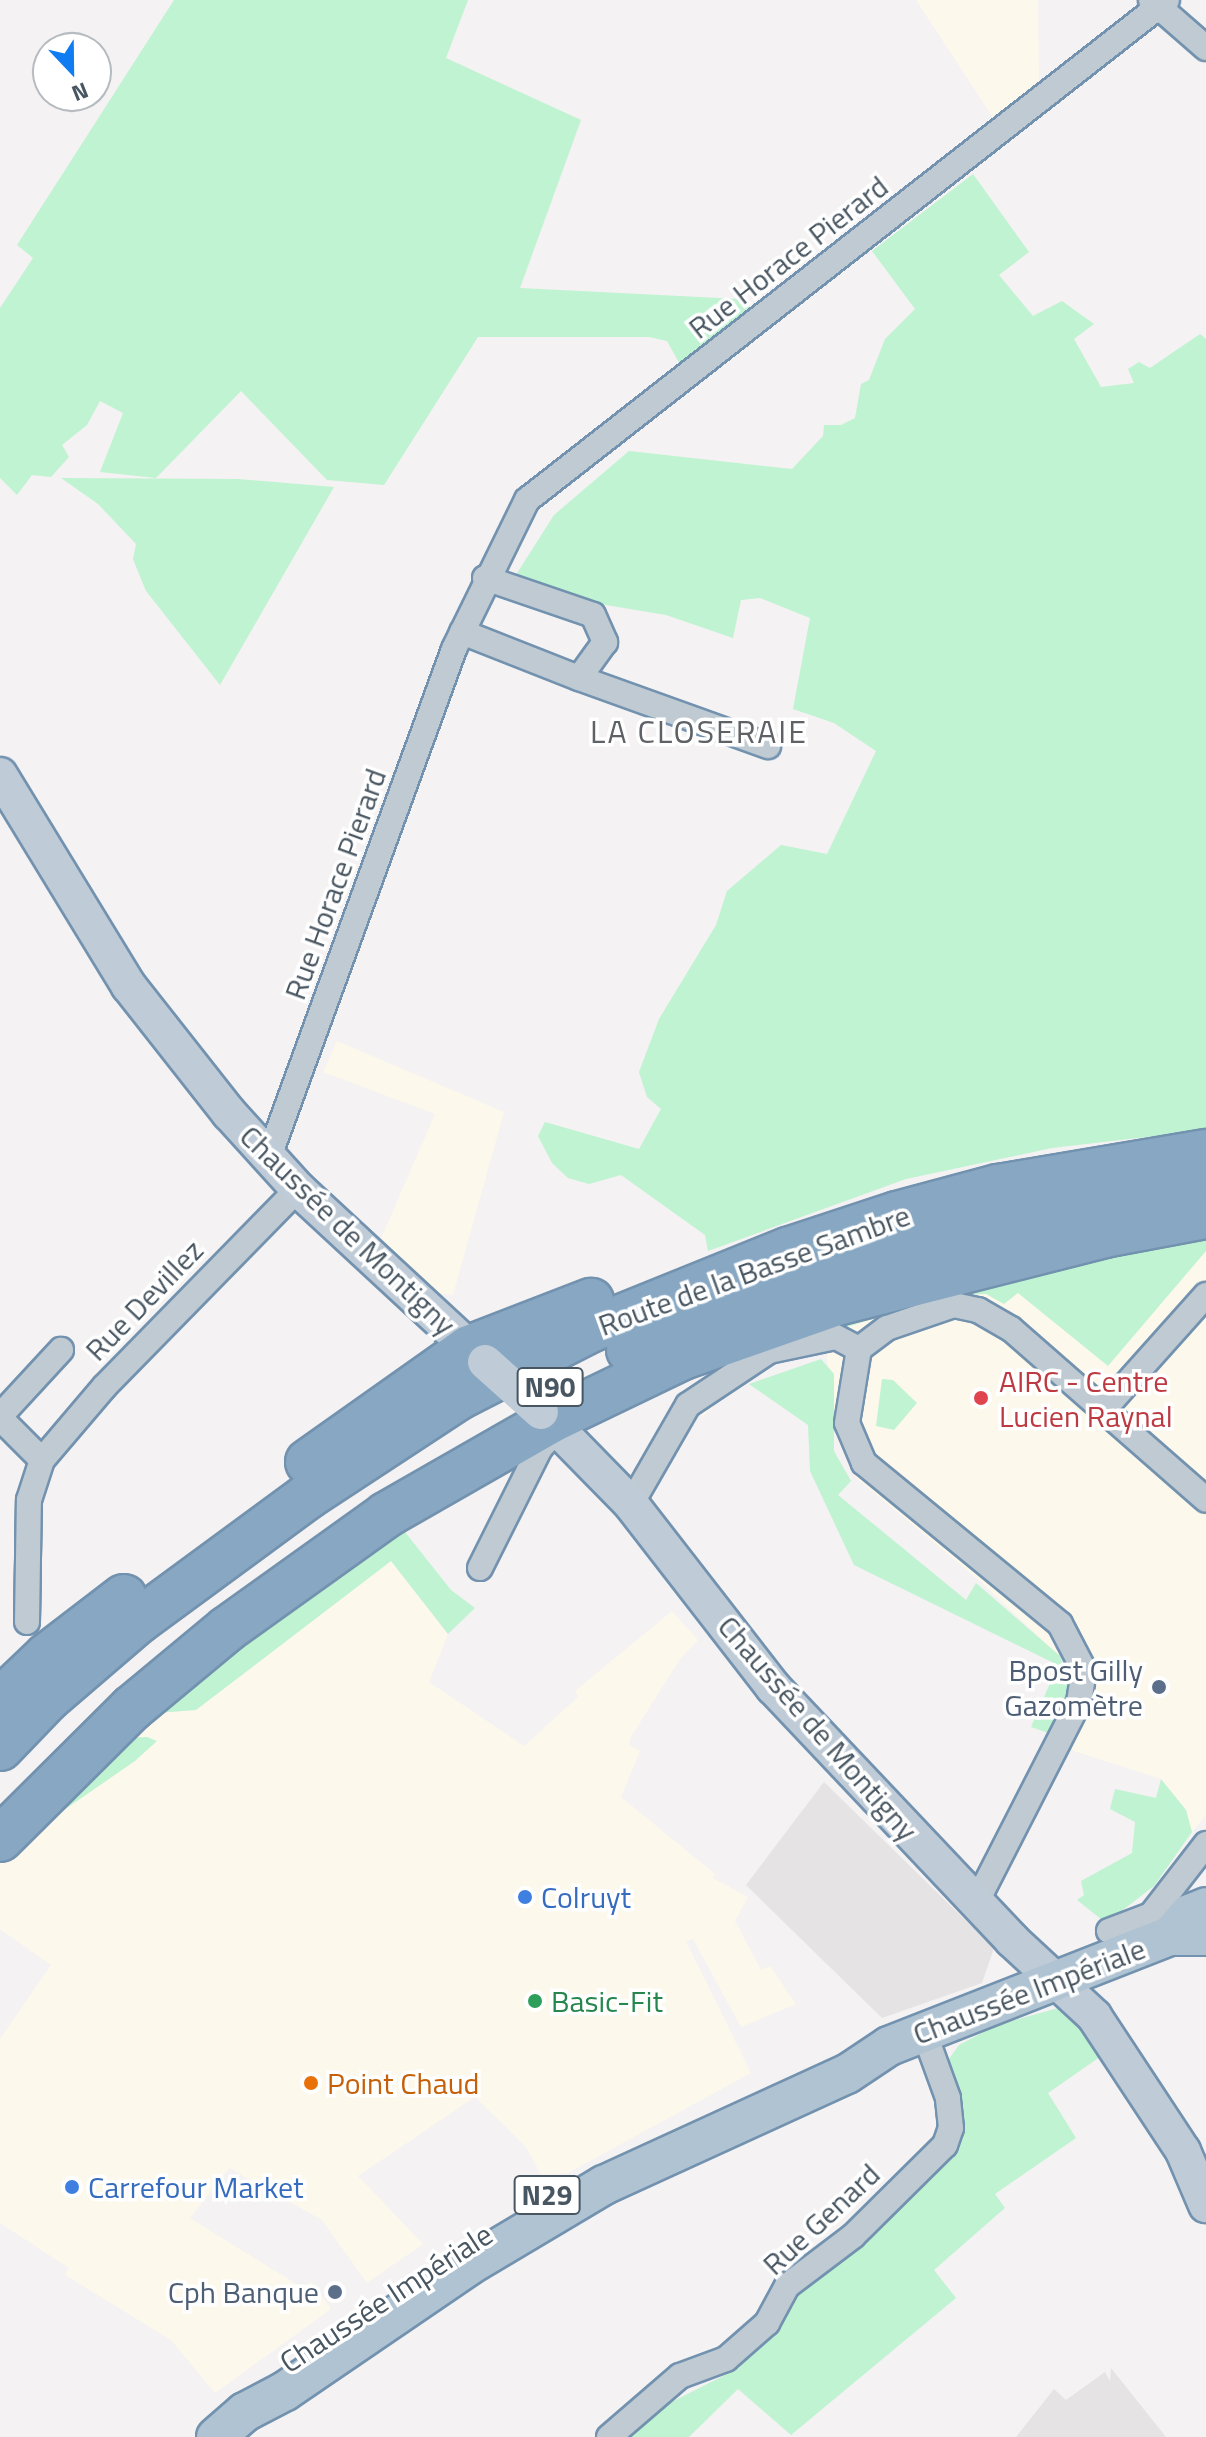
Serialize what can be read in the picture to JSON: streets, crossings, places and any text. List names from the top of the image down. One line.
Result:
{"streets":{"highway":["Route de la Basse Sambre","N90"],"main road":["Chaussée de Montigny","Chaussée Impériale","N29"],"street":["Rue Horace Pierard","Rue Devillez","Rue Genard"]},"crossings":[["Rue Horace Pierard","Chaussée de Montigny"],["Chaussée de Montigny","Rue Devillez"],["Chaussée de Montigny","Chaussée Impériale"],["Chaussée Impériale","Rue Genard"]],"districts":["LA CLOSERAIE"],"places":["AIRC - Centre Lucien Raynal","Bpost Gilly Gazomètre","Colruyt","Basic-Fit","Point Chaud","Carrefour Market","Cph Banque"],"north":"bottom"}
